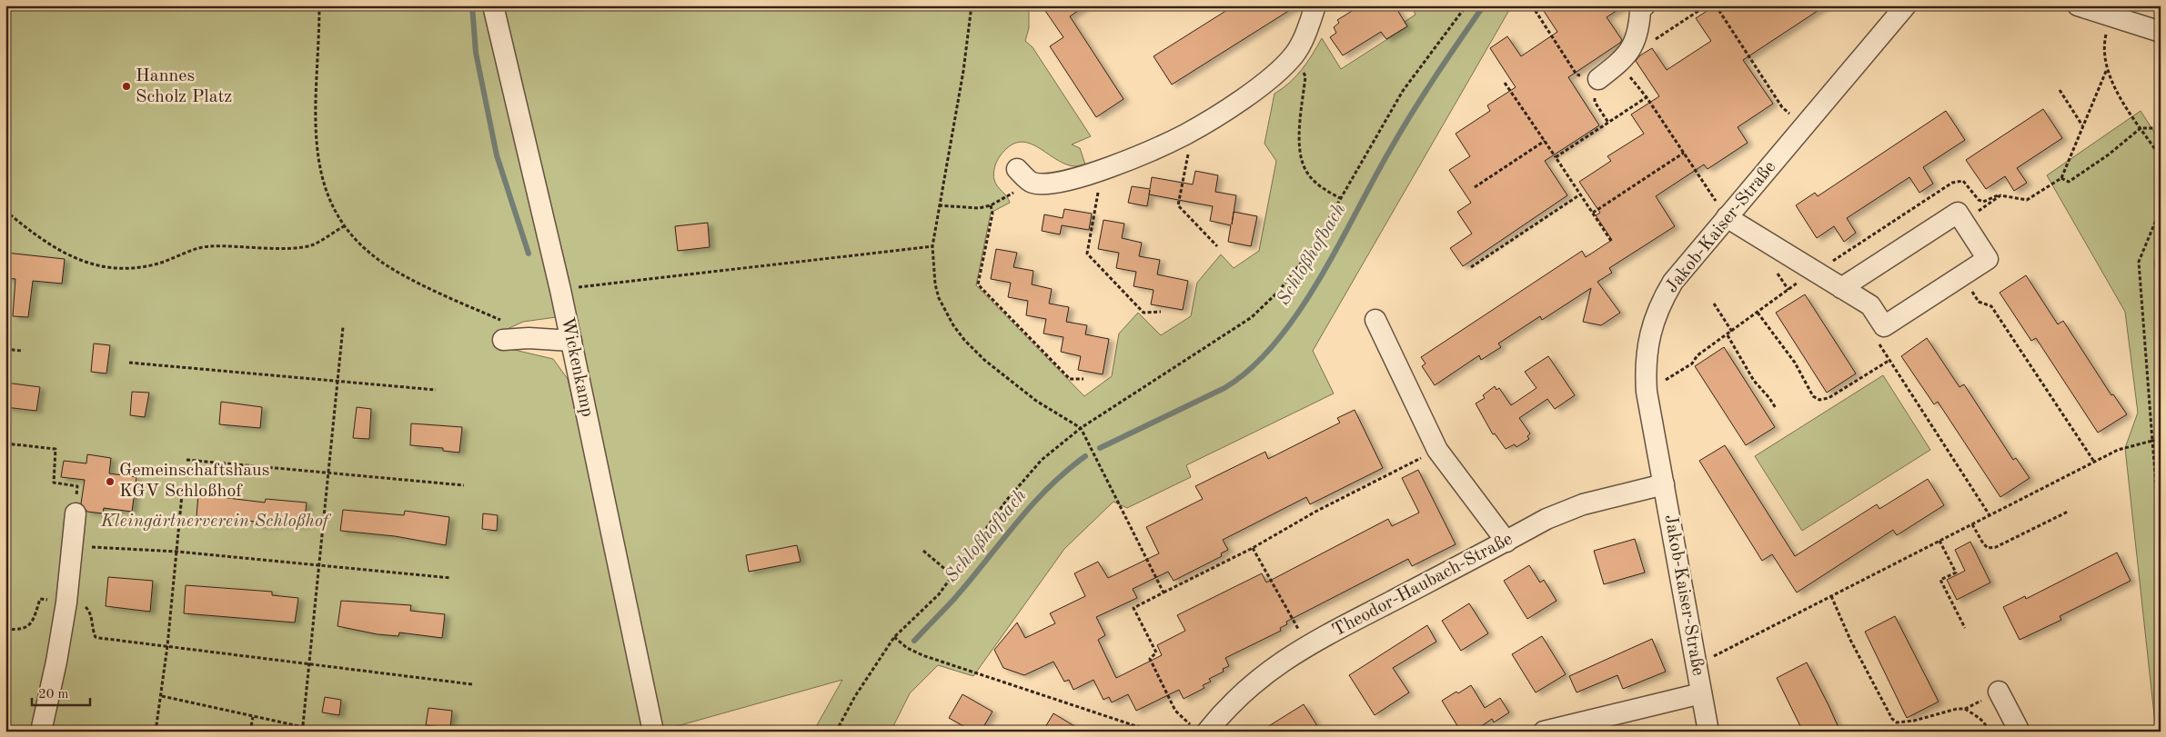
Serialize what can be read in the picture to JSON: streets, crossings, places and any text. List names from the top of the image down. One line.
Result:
{"streets":{"street":["Jakob-Kaiser-Straße","Wickenkamp","Theodor-Haubach-Straße"]},"crossings":[["Jakob-Kaiser-Straße","Theodor-Haubach-Straße"]],"water":["Schloßhofbach"],"parks":["Kleingärtnerverein Schloßhof"],"places":["Hannes Scholz Platz","Gemeinschaftshaus KGV Schloßhof"],"scale_bar":"20 m"}
